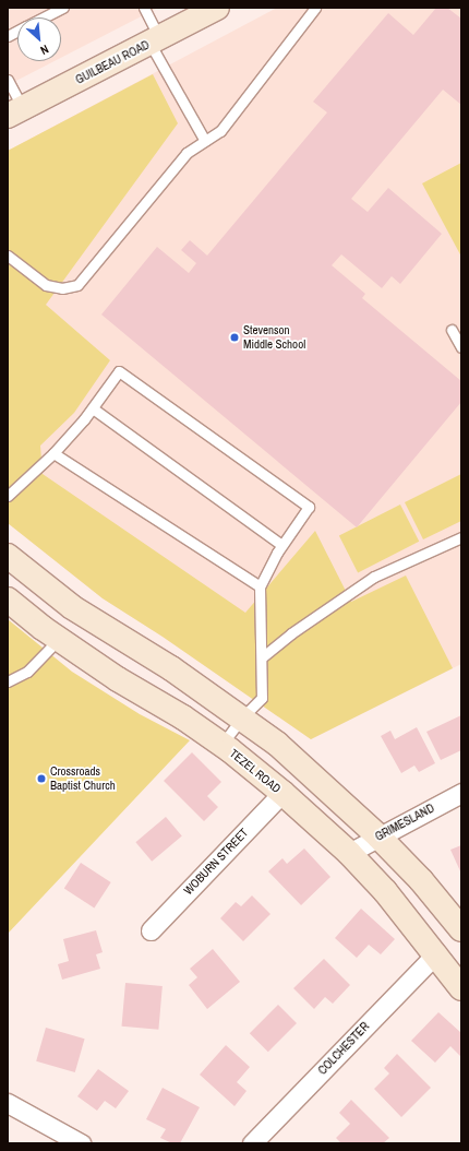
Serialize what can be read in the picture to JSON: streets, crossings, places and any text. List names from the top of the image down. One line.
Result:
{"streets":{"main road":["GUILBEAU ROAD","TEZEL ROAD"],"street":["GRIMESLAND","WOBURN STREET","COLCHESTER"]},"crossings":[["TEZEL ROAD","GRIMESLAND"],["TEZEL ROAD","WOBURN STREET"],["TEZEL ROAD","COLCHESTER"]],"places":["Stevenson Middle School","Crossroads Baptist Church"],"north":"bottom right"}
